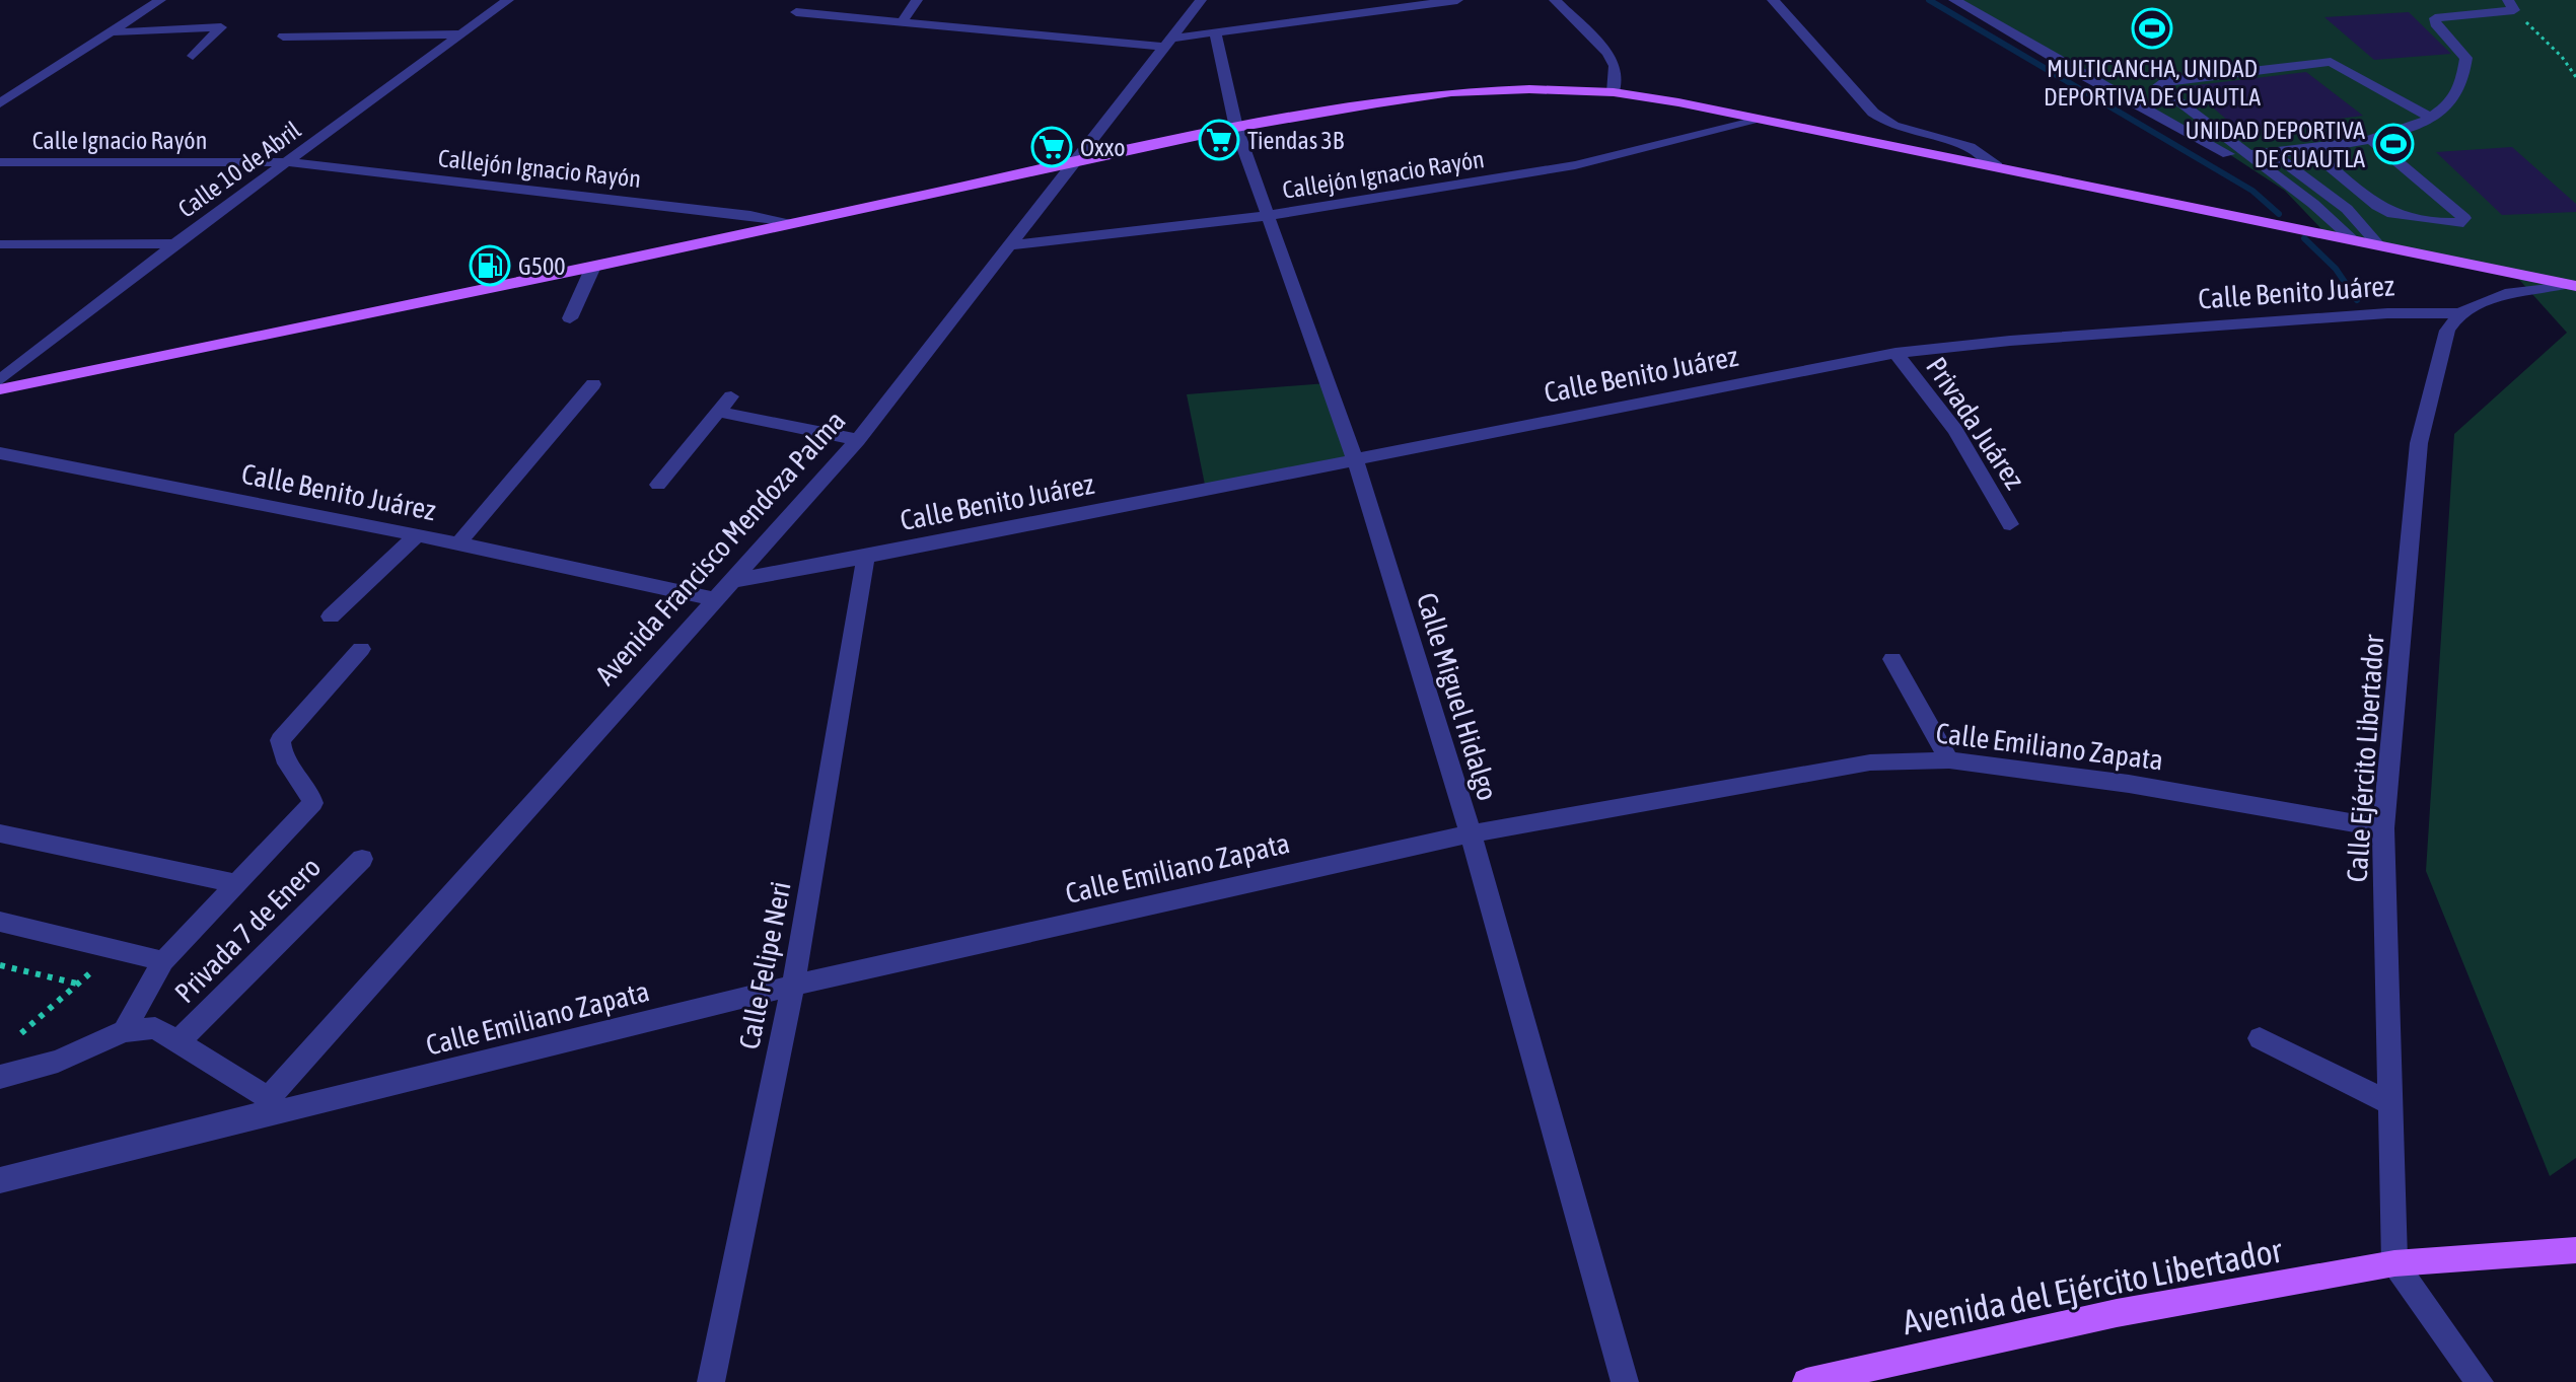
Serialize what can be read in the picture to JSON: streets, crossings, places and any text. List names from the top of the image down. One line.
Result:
{"streets":{"main road":["Avenida del Ejército Libertador"],"street":["Calle Ignacio Rayón","Callejón Ignacio Rayón","Calle 10 de Abril","Calle Benito Juárez","Privada Juárez","Avenida Francisco Mendoza Palma","Calle Miguel Hidalgo","Calle Emiliano Zapata","Calle Ejército Libertador","Privada 7 de Enero","Calle Felipe Neri"]},"crossings":[["Calle Ignacio Rayón","Callejón Ignacio Rayón"],["Calle Ignacio Rayón","Calle 10 de Abril"],["Callejón Ignacio Rayón","Calle 10 de Abril"],["Callejón Ignacio Rayón","Avenida Francisco Mendoza Palma"],["Callejón Ignacio Rayón","Calle Miguel Hidalgo"],["Calle Benito Juárez","Privada Juárez"],["Calle Benito Juárez","Avenida Francisco Mendoza Palma"],["Calle Benito Juárez","Calle Miguel Hidalgo"],["Calle Benito Juárez","Calle Ejército Libertador"],["Calle Benito Juárez","Calle Felipe Neri"],["Avenida Francisco Mendoza Palma","Calle Emiliano Zapata"],["Calle Miguel Hidalgo","Calle Emiliano Zapata"],["Calle Emiliano Zapata","Calle Ejército Libertador"],["Calle Emiliano Zapata","Calle Felipe Neri"],["Calle Ejército Libertador","Avenida del Ejército Libertador"]],"places":{"sports":["MULTICANCHA, UNIDAD DEPORTIVA DE CUAUTLA","UNIDAD DEPORTIVA DE CUAUTLA"],"supermarket":["Tiendas 3B","Oxxo"],"fuel station":["G500"]}}
